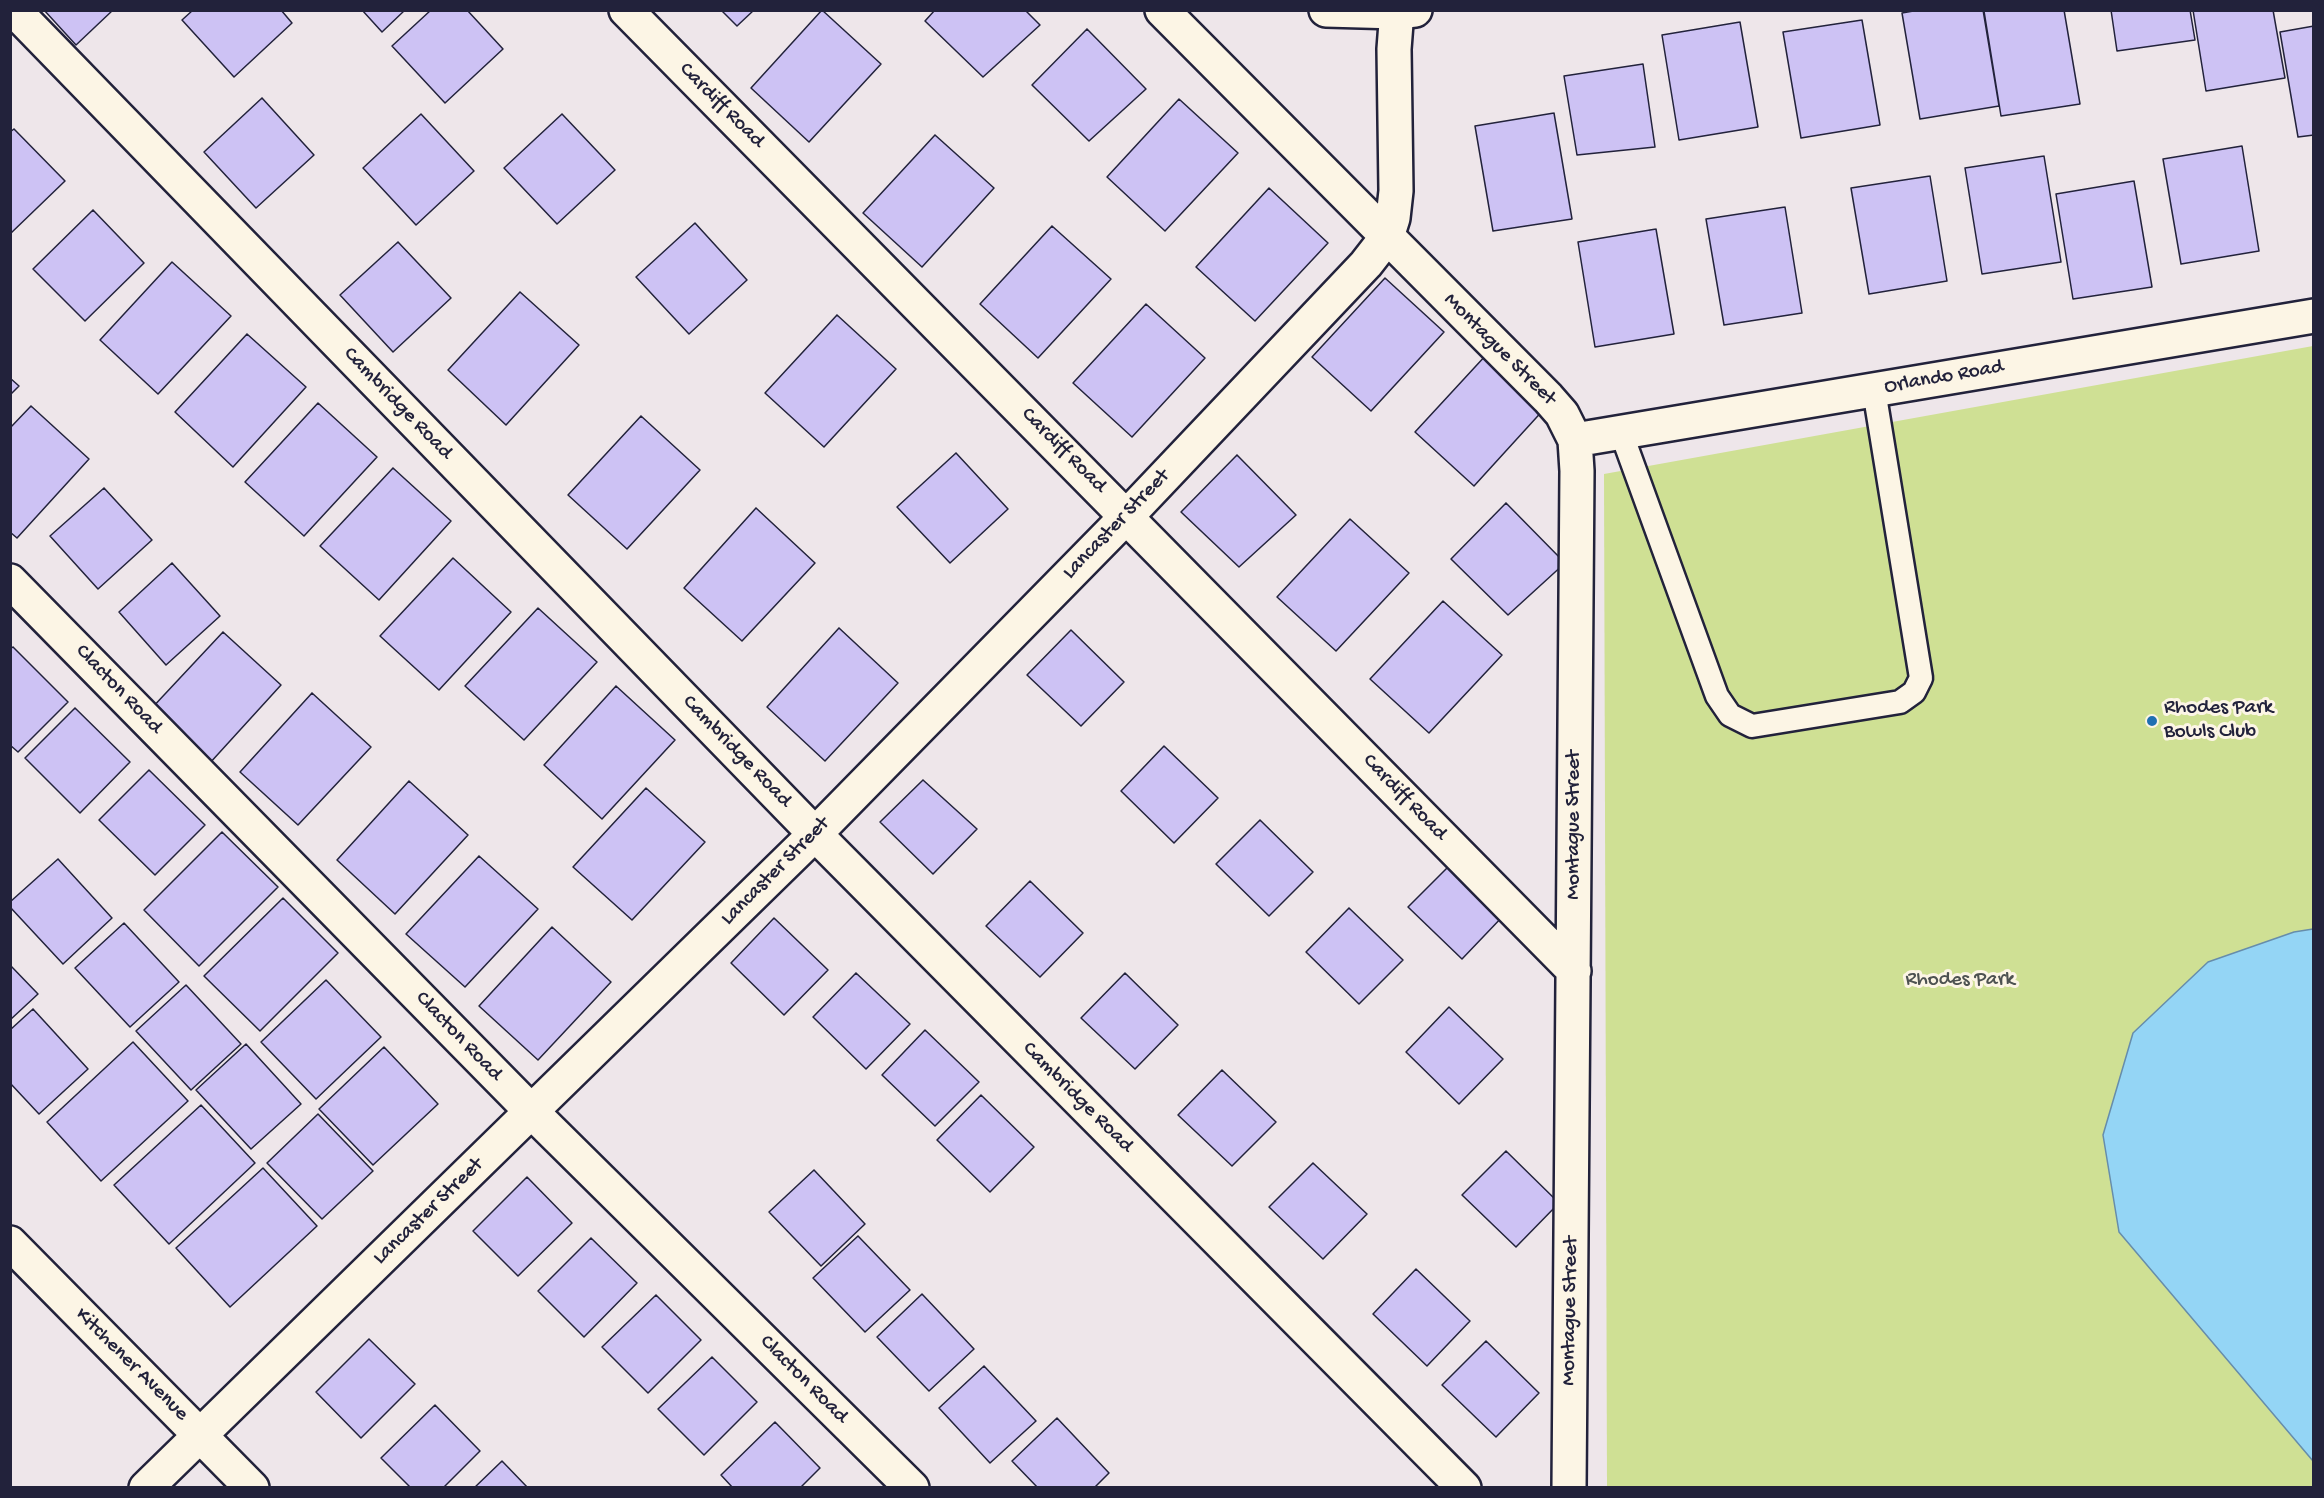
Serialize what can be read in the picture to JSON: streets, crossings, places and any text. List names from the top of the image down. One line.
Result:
{"streets":{"street":["Cardiff Road","Montague Street","Orlando Road","Cambridge Road","Lancaster Street","Clacton Road","Kitchener Avenue"]},"crossings":[["Cardiff Road","Montague Street"],["Cardiff Road","Lancaster Street"],["Montague Street","Orlando Road"],["Montague Street","Lancaster Street"],["Cambridge Road","Lancaster Street"],["Lancaster Street","Clacton Road"],["Lancaster Street","Kitchener Avenue"]],"parks":["Rhodes Park"],"places":["Rhodes Park Bowls Club"]}
